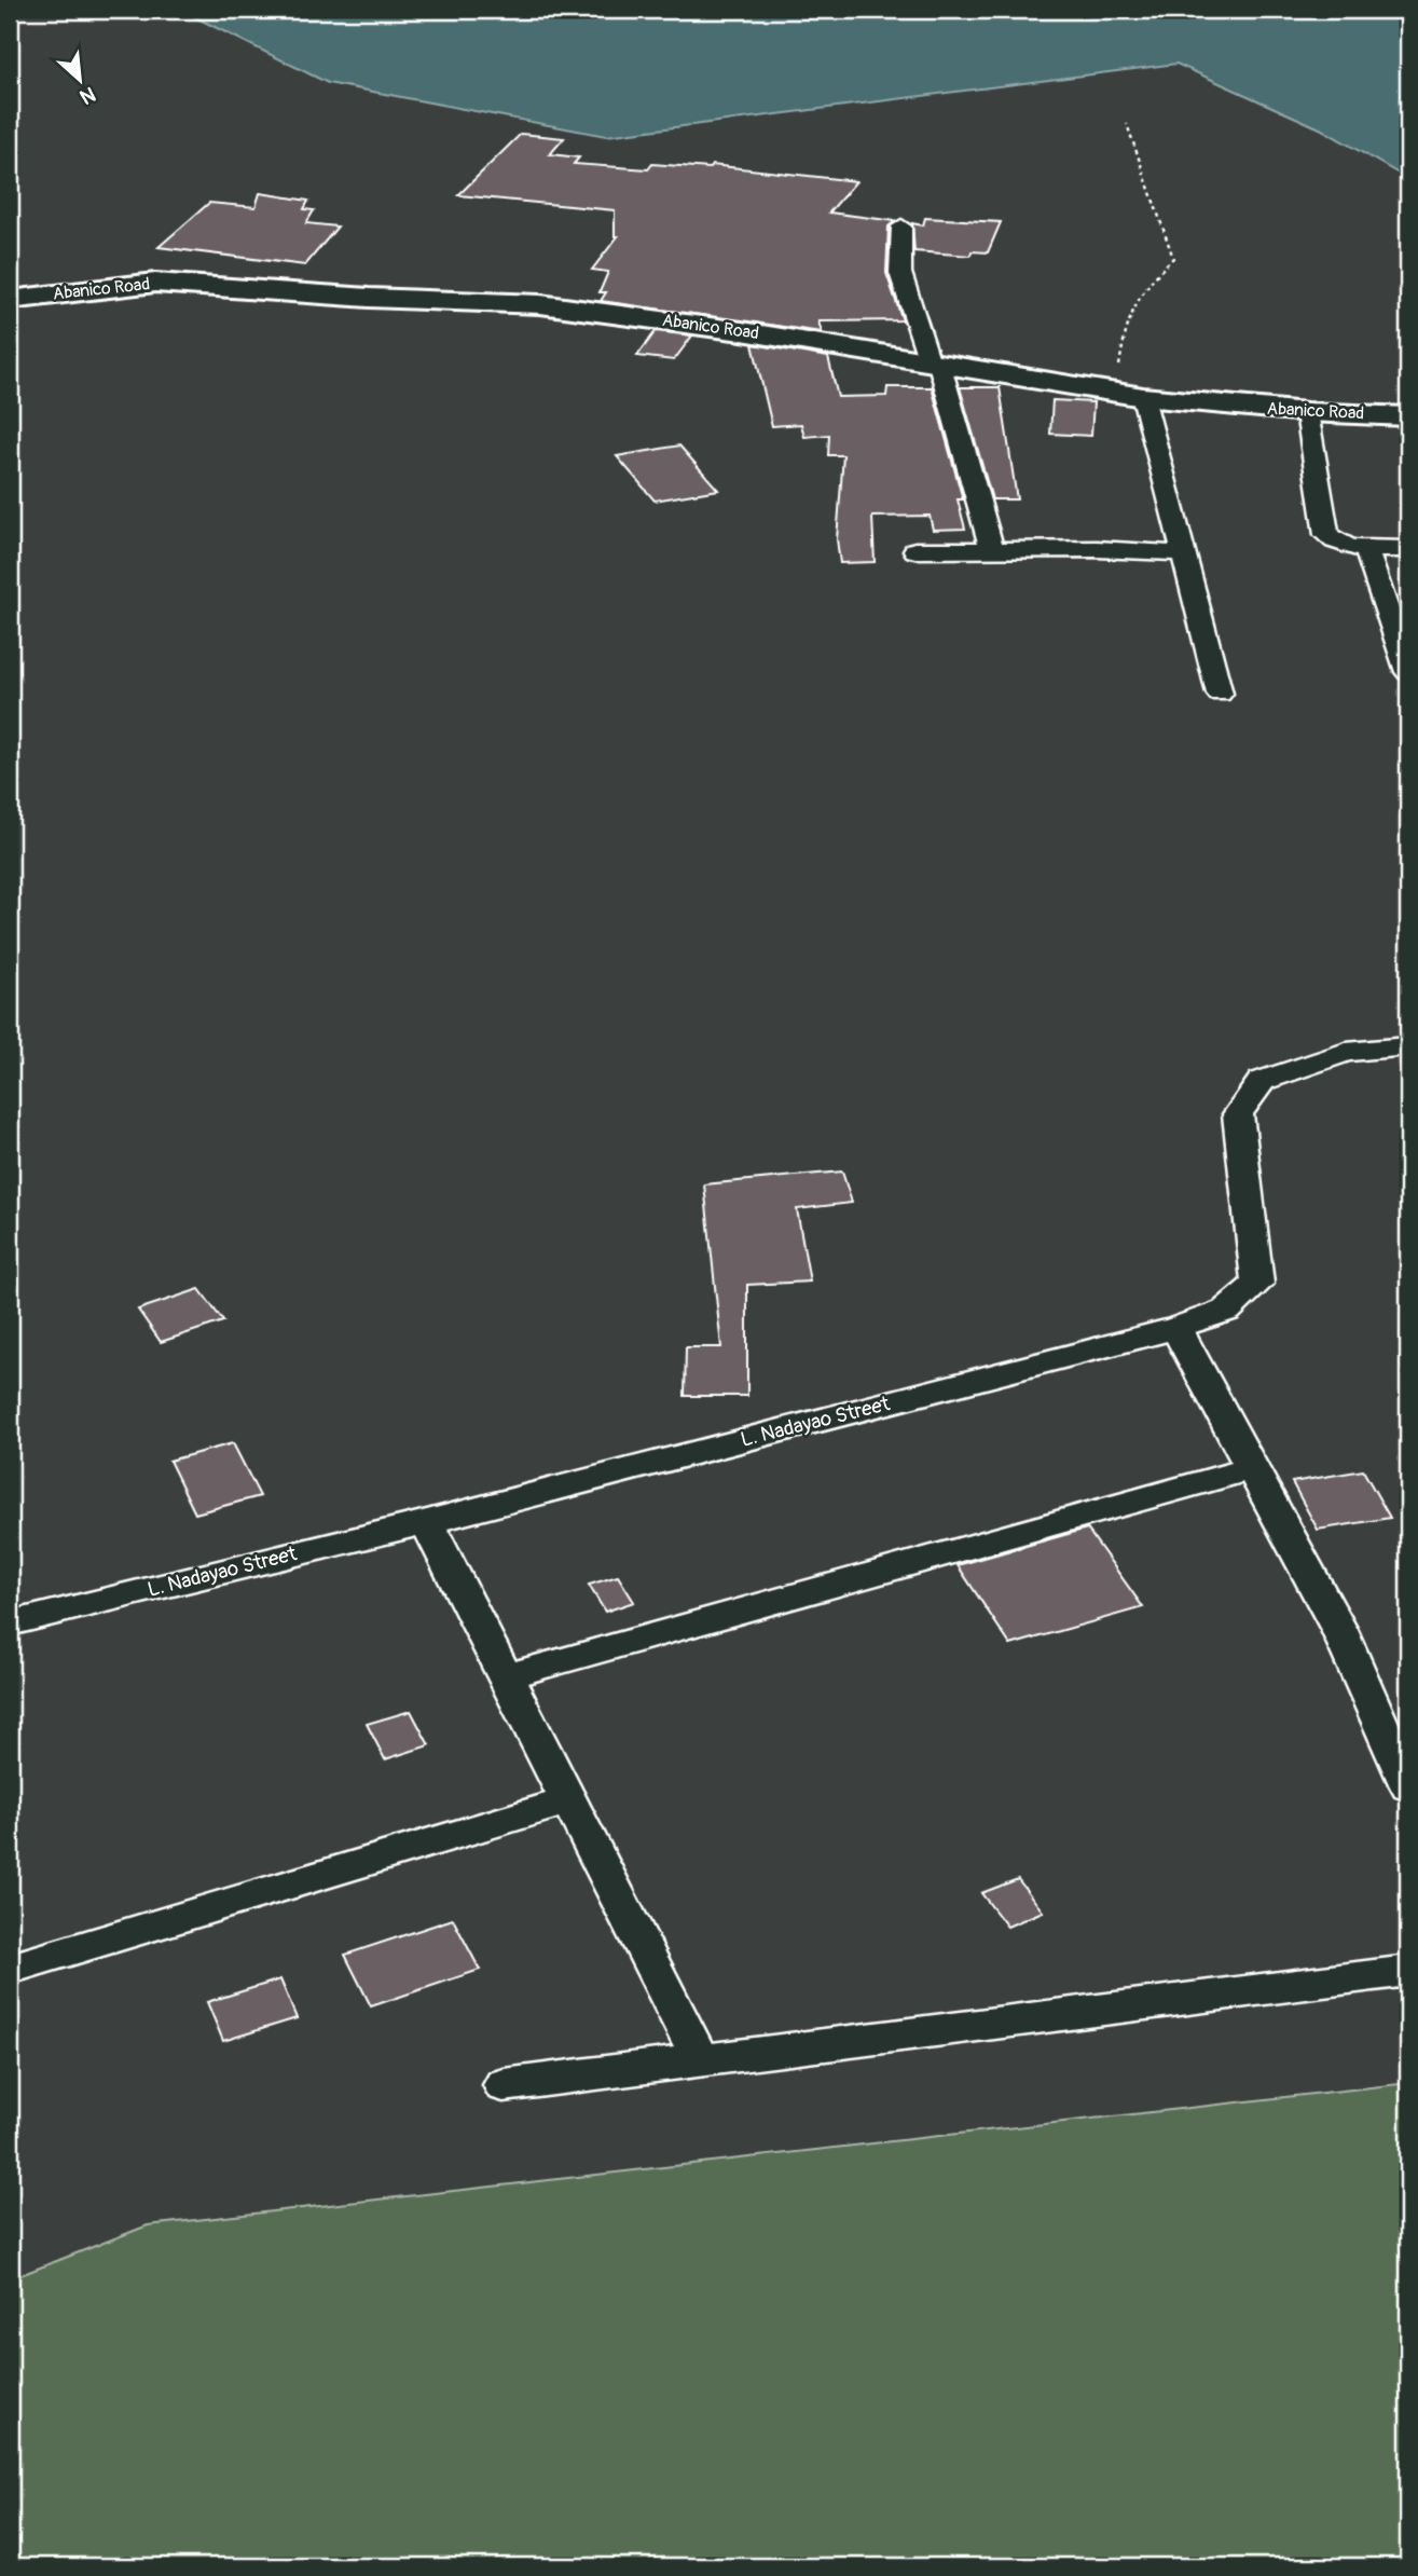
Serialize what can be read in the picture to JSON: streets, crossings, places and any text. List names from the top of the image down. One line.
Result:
{"streets":{"street":["Abanico Road","L. Nadayao Street"]},"north":"bottom right"}
